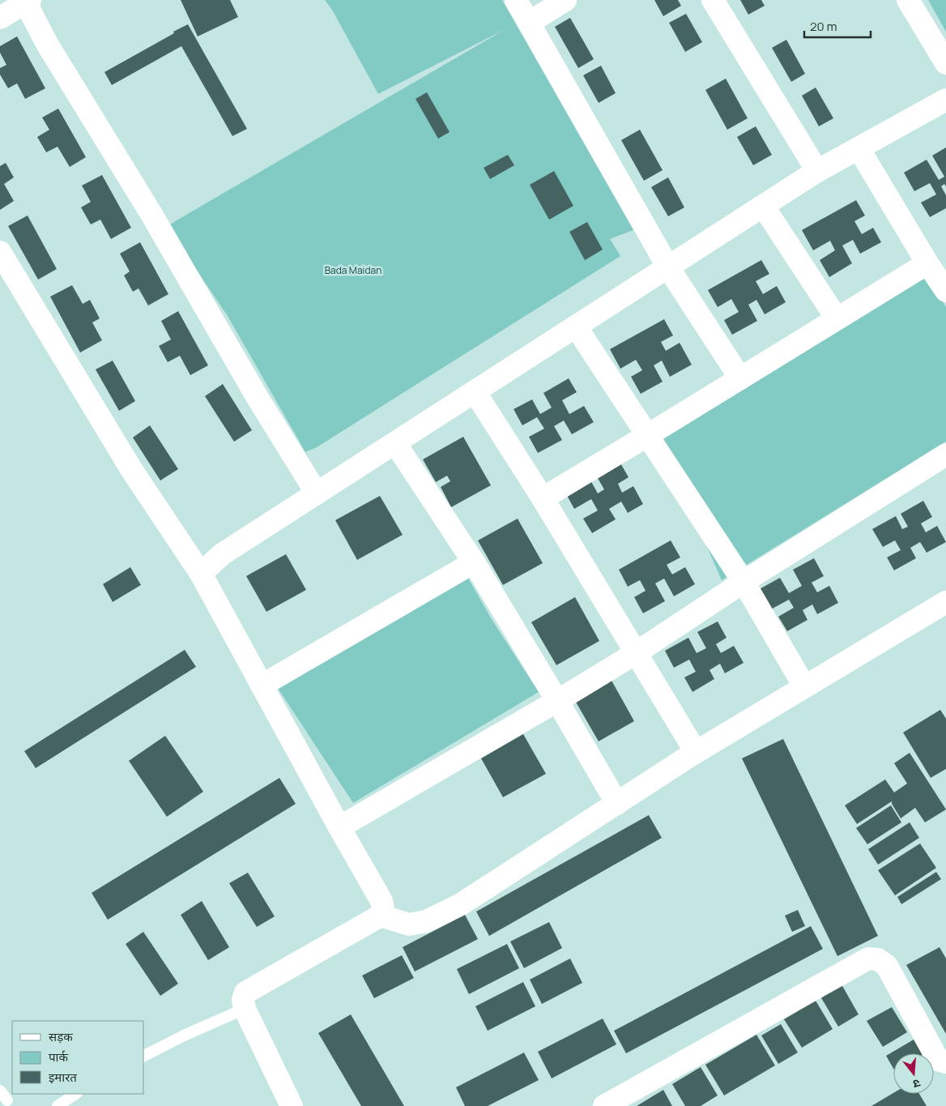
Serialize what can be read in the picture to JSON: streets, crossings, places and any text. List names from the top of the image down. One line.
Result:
{"parks":["Bada Maidan"],"legend":["सड़क","पार्क","इमारत"],"scale_bar":"20 m","north":"bottom"}
